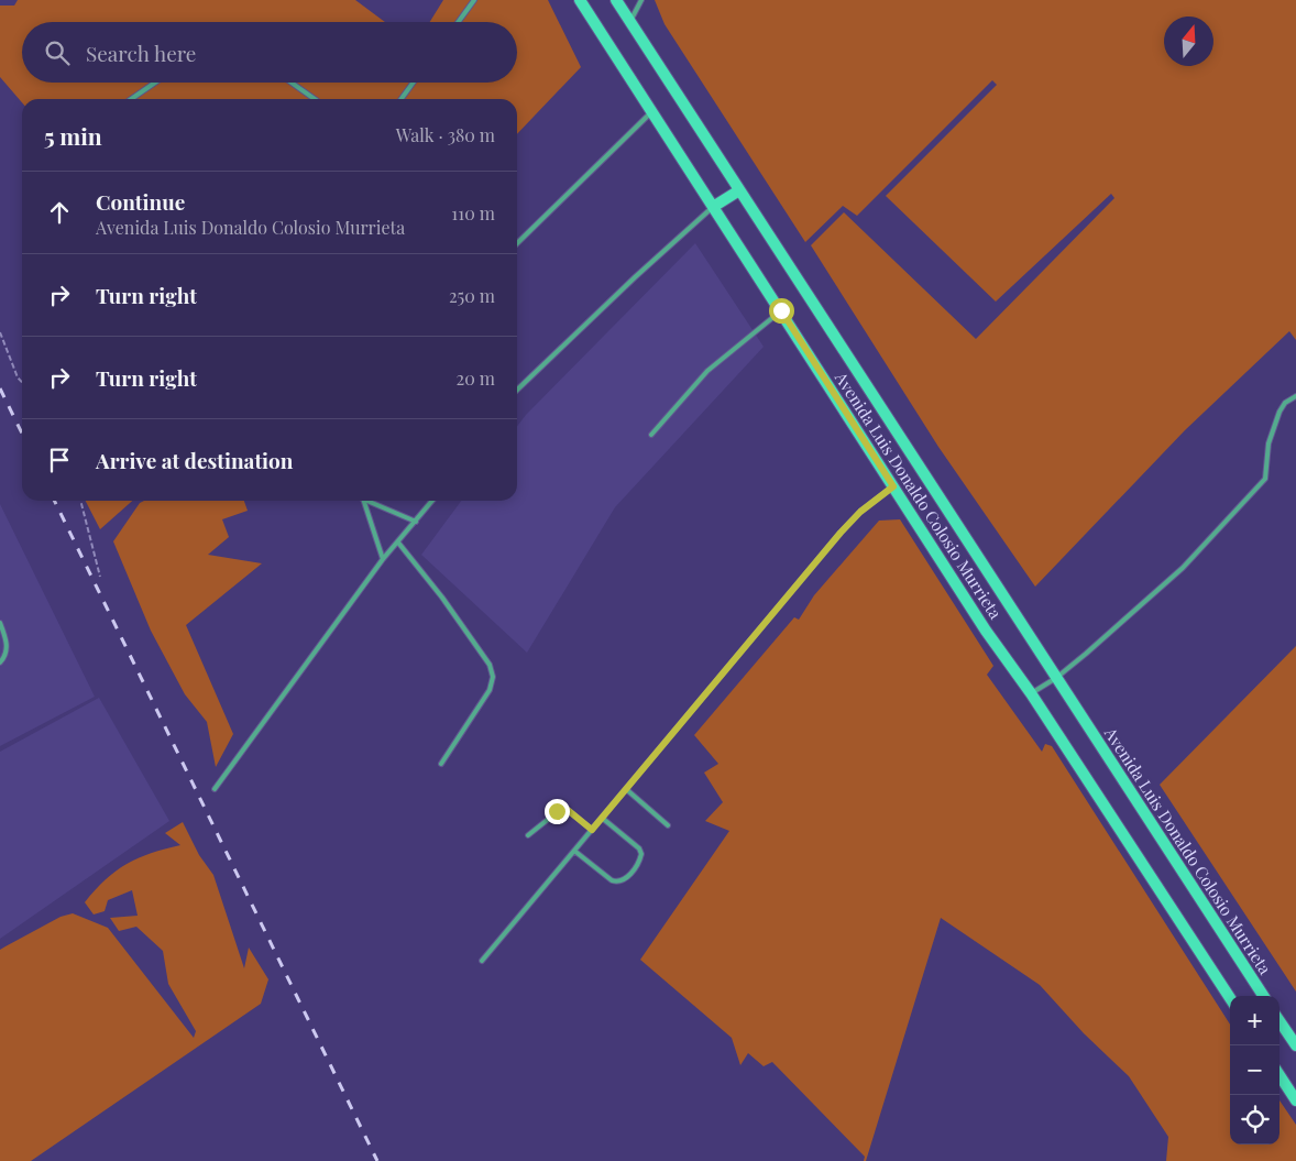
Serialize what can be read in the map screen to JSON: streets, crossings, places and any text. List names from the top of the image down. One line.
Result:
{"streets":{"main road":["Avenida Luis Donaldo Colosio Murrieta"]},"north":"top","page":{"search":"Search here","heading":["5 min","Walk · 380 m"],"list":[["Continue","Avenida Luis Donaldo Colosio Murrieta","110 m"],["Turn right","250 m"],["Turn right","20 m"],"Arrive at destination"],"map_buttons":["+","−"]}}
